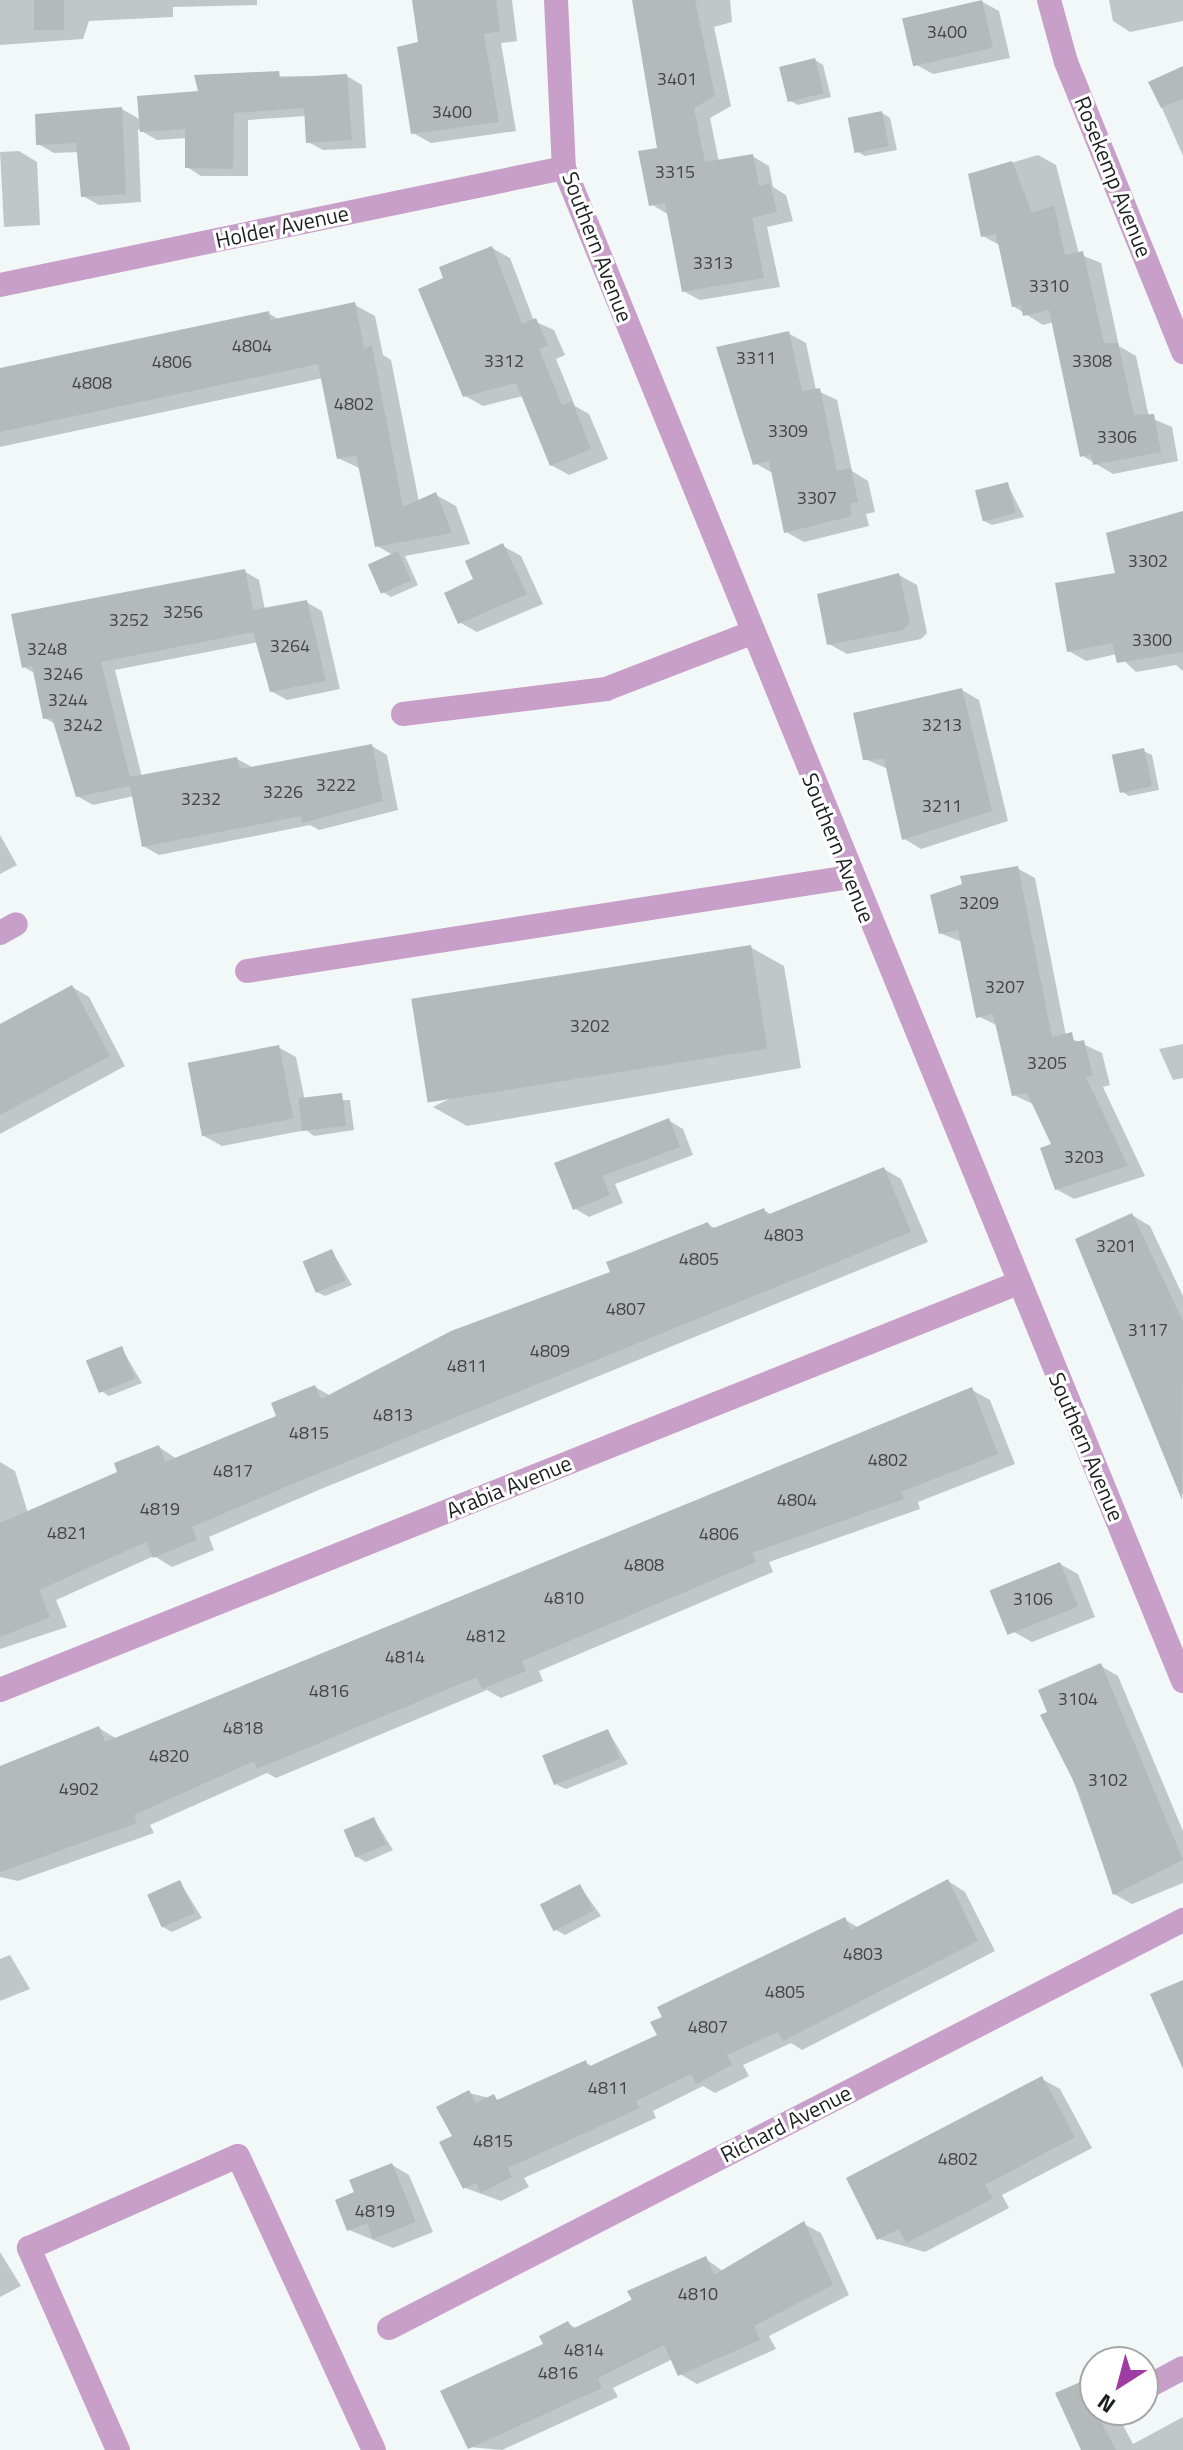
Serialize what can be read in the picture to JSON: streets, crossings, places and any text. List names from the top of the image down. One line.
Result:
{"streets":{"street":["Rosekemp Avenue","Holder Avenue","Southern Avenue","Arabia Avenue","Richard Avenue"]},"crossings":[["Holder Avenue","Southern Avenue"],["Southern Avenue","Arabia Avenue"]],"house_numbers":["3400","3401","3400","3315","3313","3310","4804","3311","3312","3308","4806","4808","4802","3309","3306","3307","3302","3256","3252","3300","3264","3248","3246","3244","3242","3213","3222","3226","3232","3211","3209","3207","3202","3205","3203","4803","3201","4805","4807","3117","4809","4811","4813","4815","4802","4817","4804","4819","4821","4806","4808","4810","3106","4812","4814","4816","3104","4818","4820","3102","4902","4803","4805","4807","4811","4815","4802","4819","4810","4814","4816"],"north":"bottom left"}
